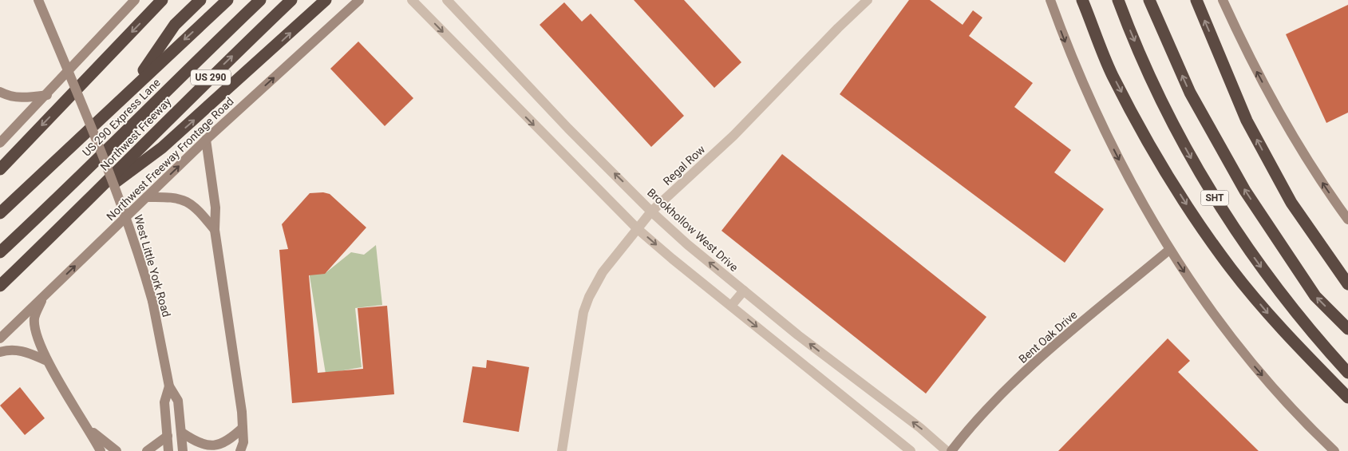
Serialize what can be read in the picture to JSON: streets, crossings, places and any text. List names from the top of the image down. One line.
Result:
{"streets":{"highway":["US 290","US 290 Express Lane","Northwest Freeway","SHT"],"main road":["Northwest Freeway Frontage Road","West Little York Road","Bent Oak Drive"],"street":["Regal Row","Brookhollow West Drive"]},"crossings":[["Regal Row","Brookhollow West Drive"]],"one_way":["Northwest Freeway Frontage Road"]}
